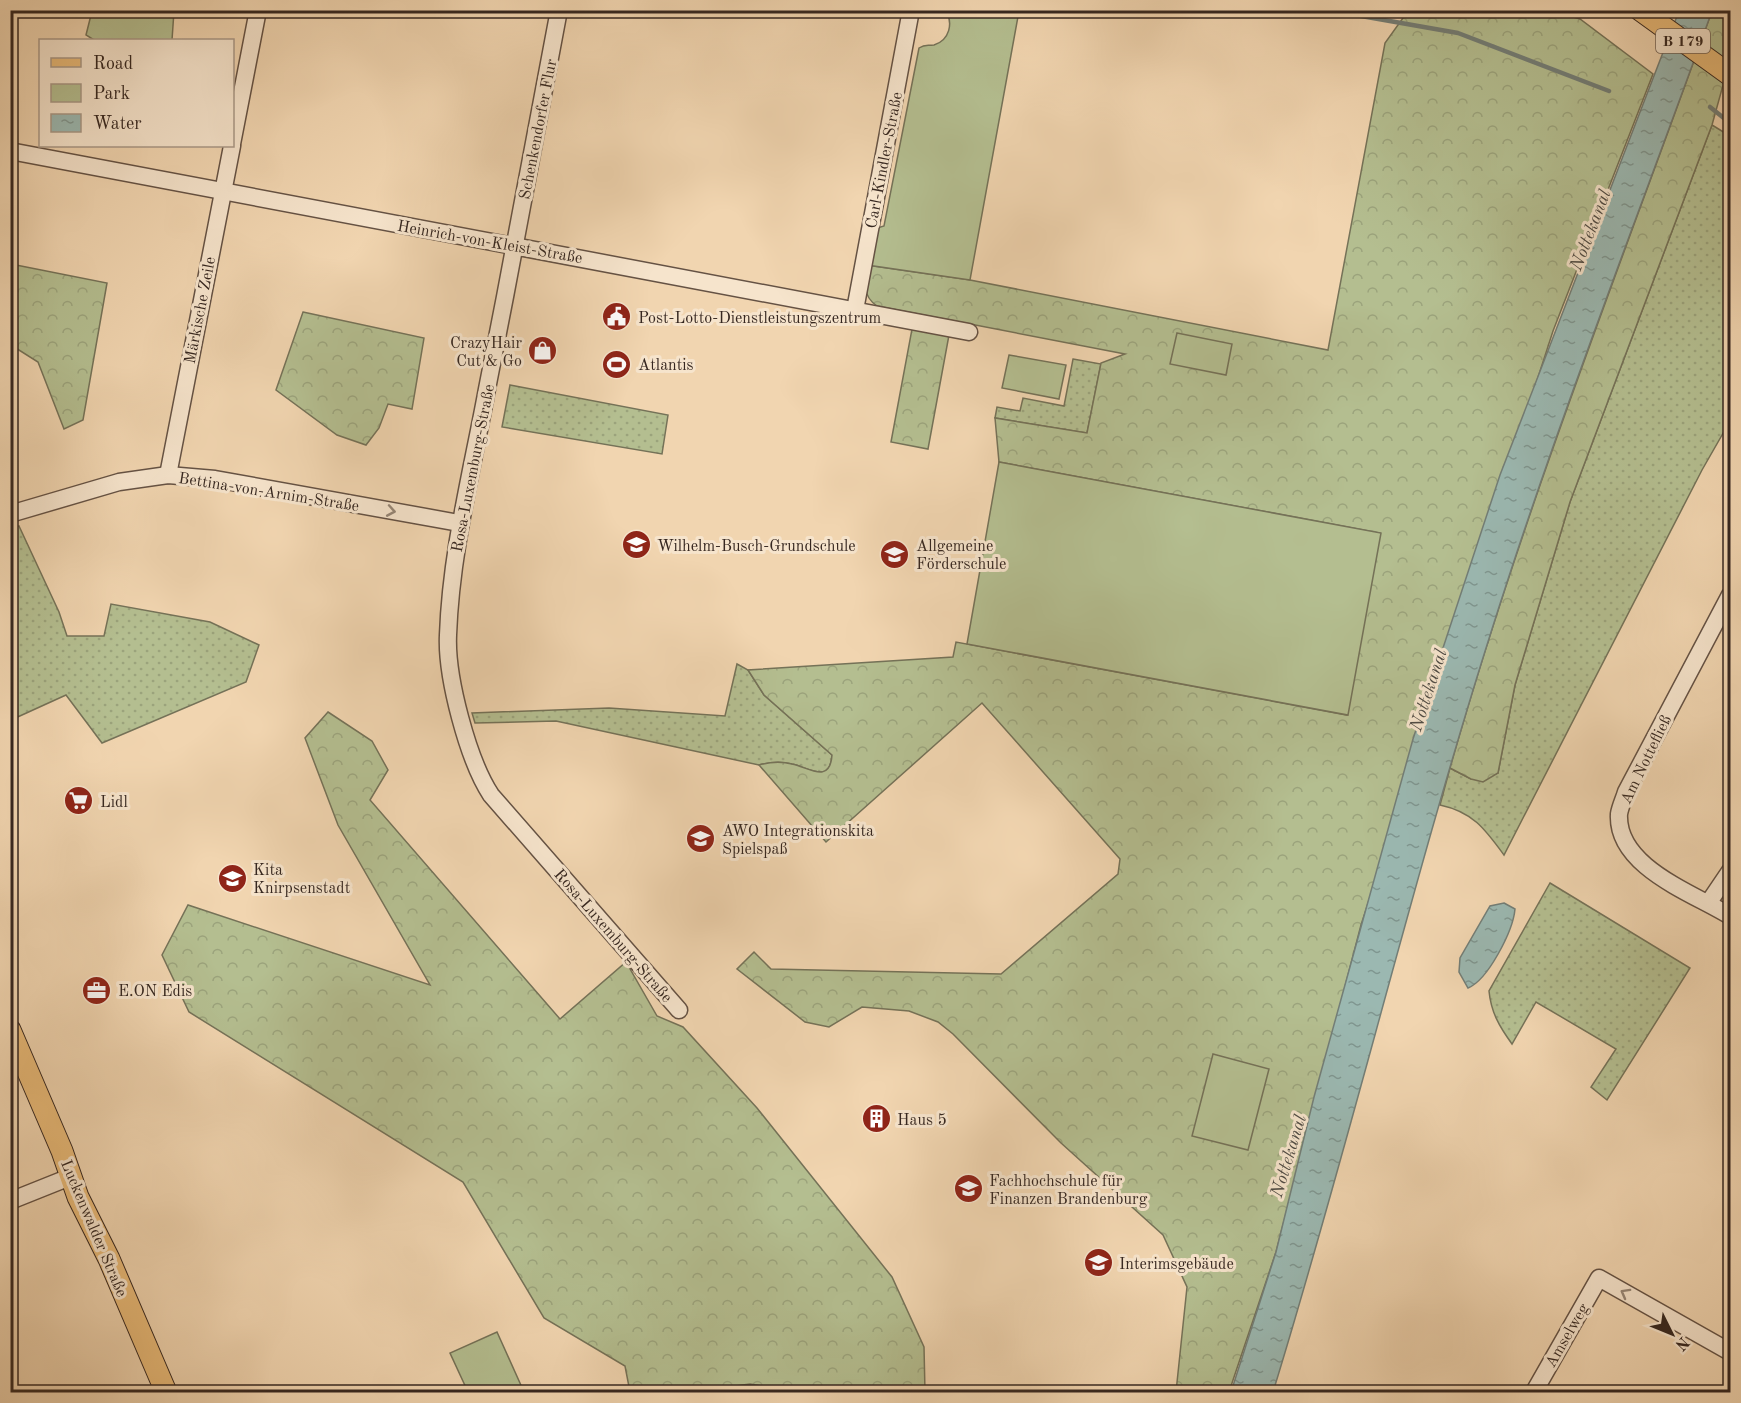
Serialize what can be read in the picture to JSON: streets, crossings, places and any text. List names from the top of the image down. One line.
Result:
{"streets":{"main road":["B 179","Luckenwalder Straße"],"street":["Schenkendorfer Flur","Carl-Kindler-Straße","Heinrich-von-Kleist-Straße","Märkische Zeile","Rosa-Luxemburg-Straße","Bettina-von-Arnim-Straße","Am Nottefließ","Amselweg"]},"crossings":[["Schenkendorfer Flur","Heinrich-von-Kleist-Straße"],["Schenkendorfer Flur","Rosa-Luxemburg-Straße"],["Carl-Kindler-Straße","Heinrich-von-Kleist-Straße"],["Heinrich-von-Kleist-Straße","Märkische Zeile"],["Heinrich-von-Kleist-Straße","Rosa-Luxemburg-Straße"],["Märkische Zeile","Bettina-von-Arnim-Straße"],["Rosa-Luxemburg-Straße","Bettina-von-Arnim-Straße"]],"one_way":["Bettina-von-Arnim-Straße"],"water":["Nottekanal"],"places":{"public building":["Post-Lotto-Dienstleistungszentrum"],"shop":["CrazyHair Cut & Go"],"sports":["Atlantis"],"school or university":["Wilhelm-Busch-Grundschule","Allgemeine Förderschule","AWO Integrationskita Spielspaß","Kita Knirpsenstadt","Fachhochschule für Finanzen Brandenburg","Interimsgebäude"],"supermarket":["Lidl"],"office":["E.ON Edis"],"building":["Haus 5"]},"legend":["Road","Park","Water"],"north":"bottom right"}
